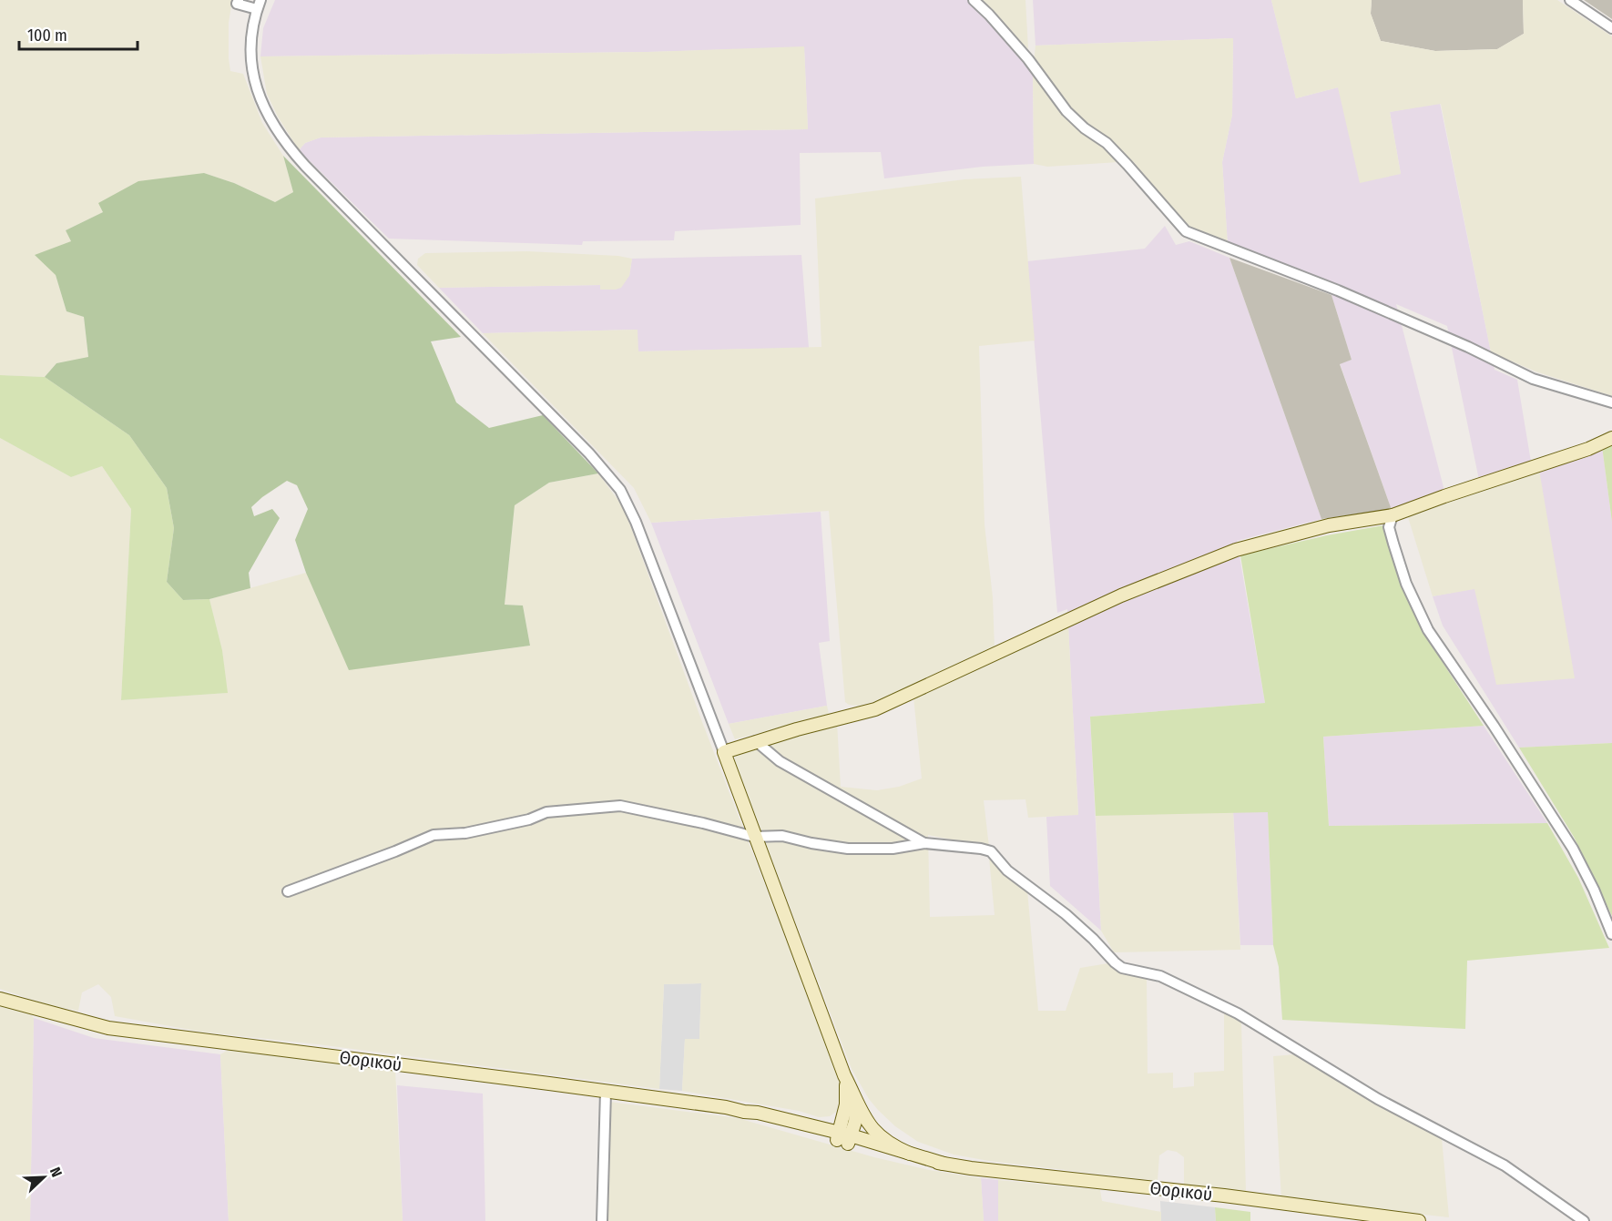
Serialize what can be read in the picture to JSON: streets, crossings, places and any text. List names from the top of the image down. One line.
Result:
{"streets":{"main road":["Θορικού"]},"scale_bar":"100 m","north":"top right"}
